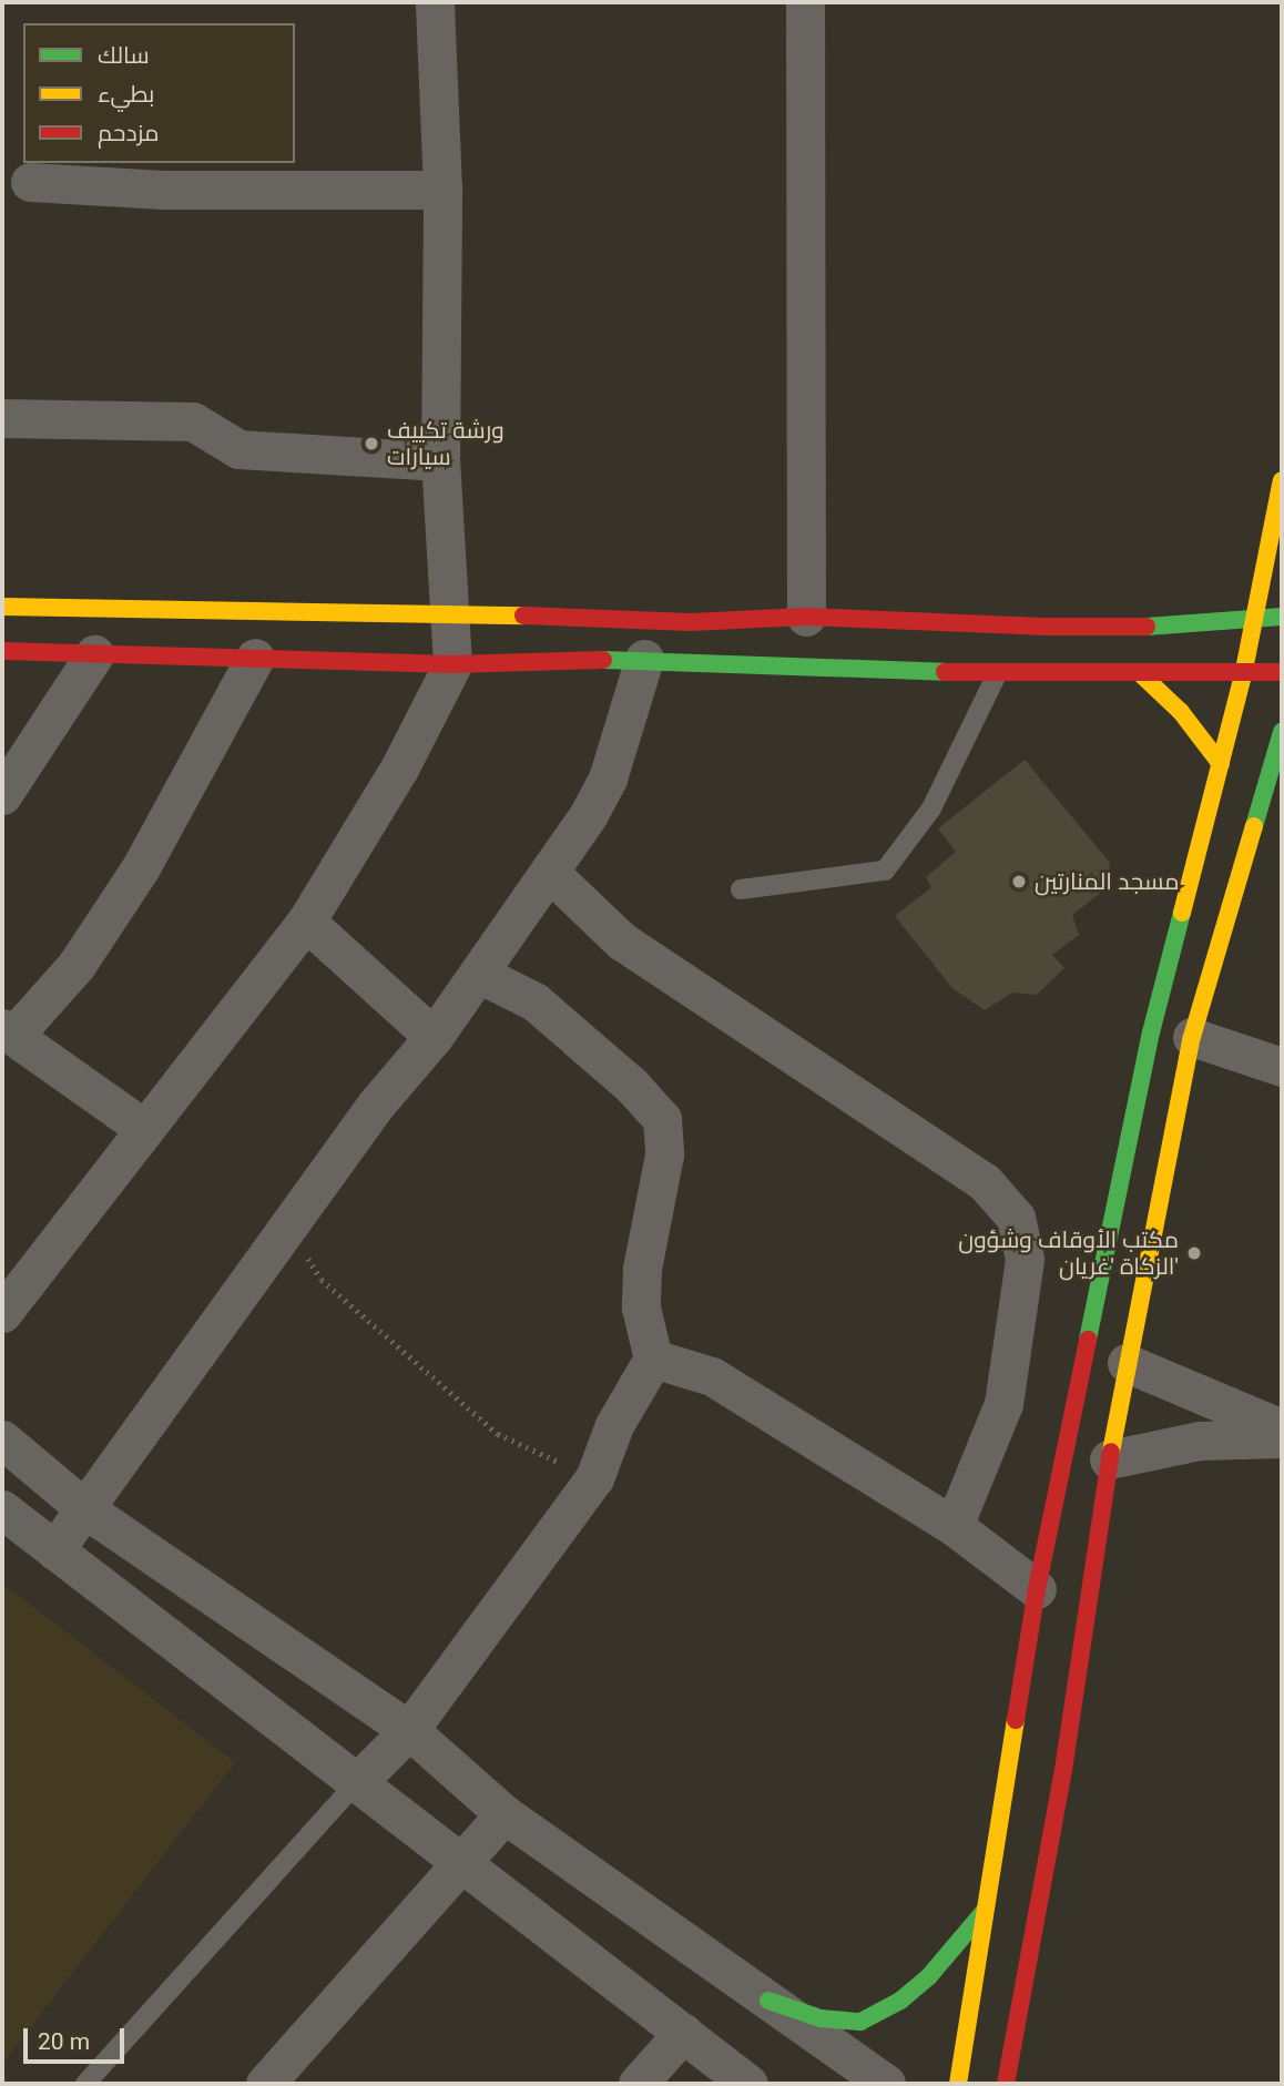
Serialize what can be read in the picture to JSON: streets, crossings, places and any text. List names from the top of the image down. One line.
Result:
{"places":["ورشة تكييف سيارات","مسجد المنارتين","مكتب الأوقاف وشؤون الزكاة 'غريان'"],"legend":["سالك","بطيء","مزدحم"],"scale_bar":"20 m"}
